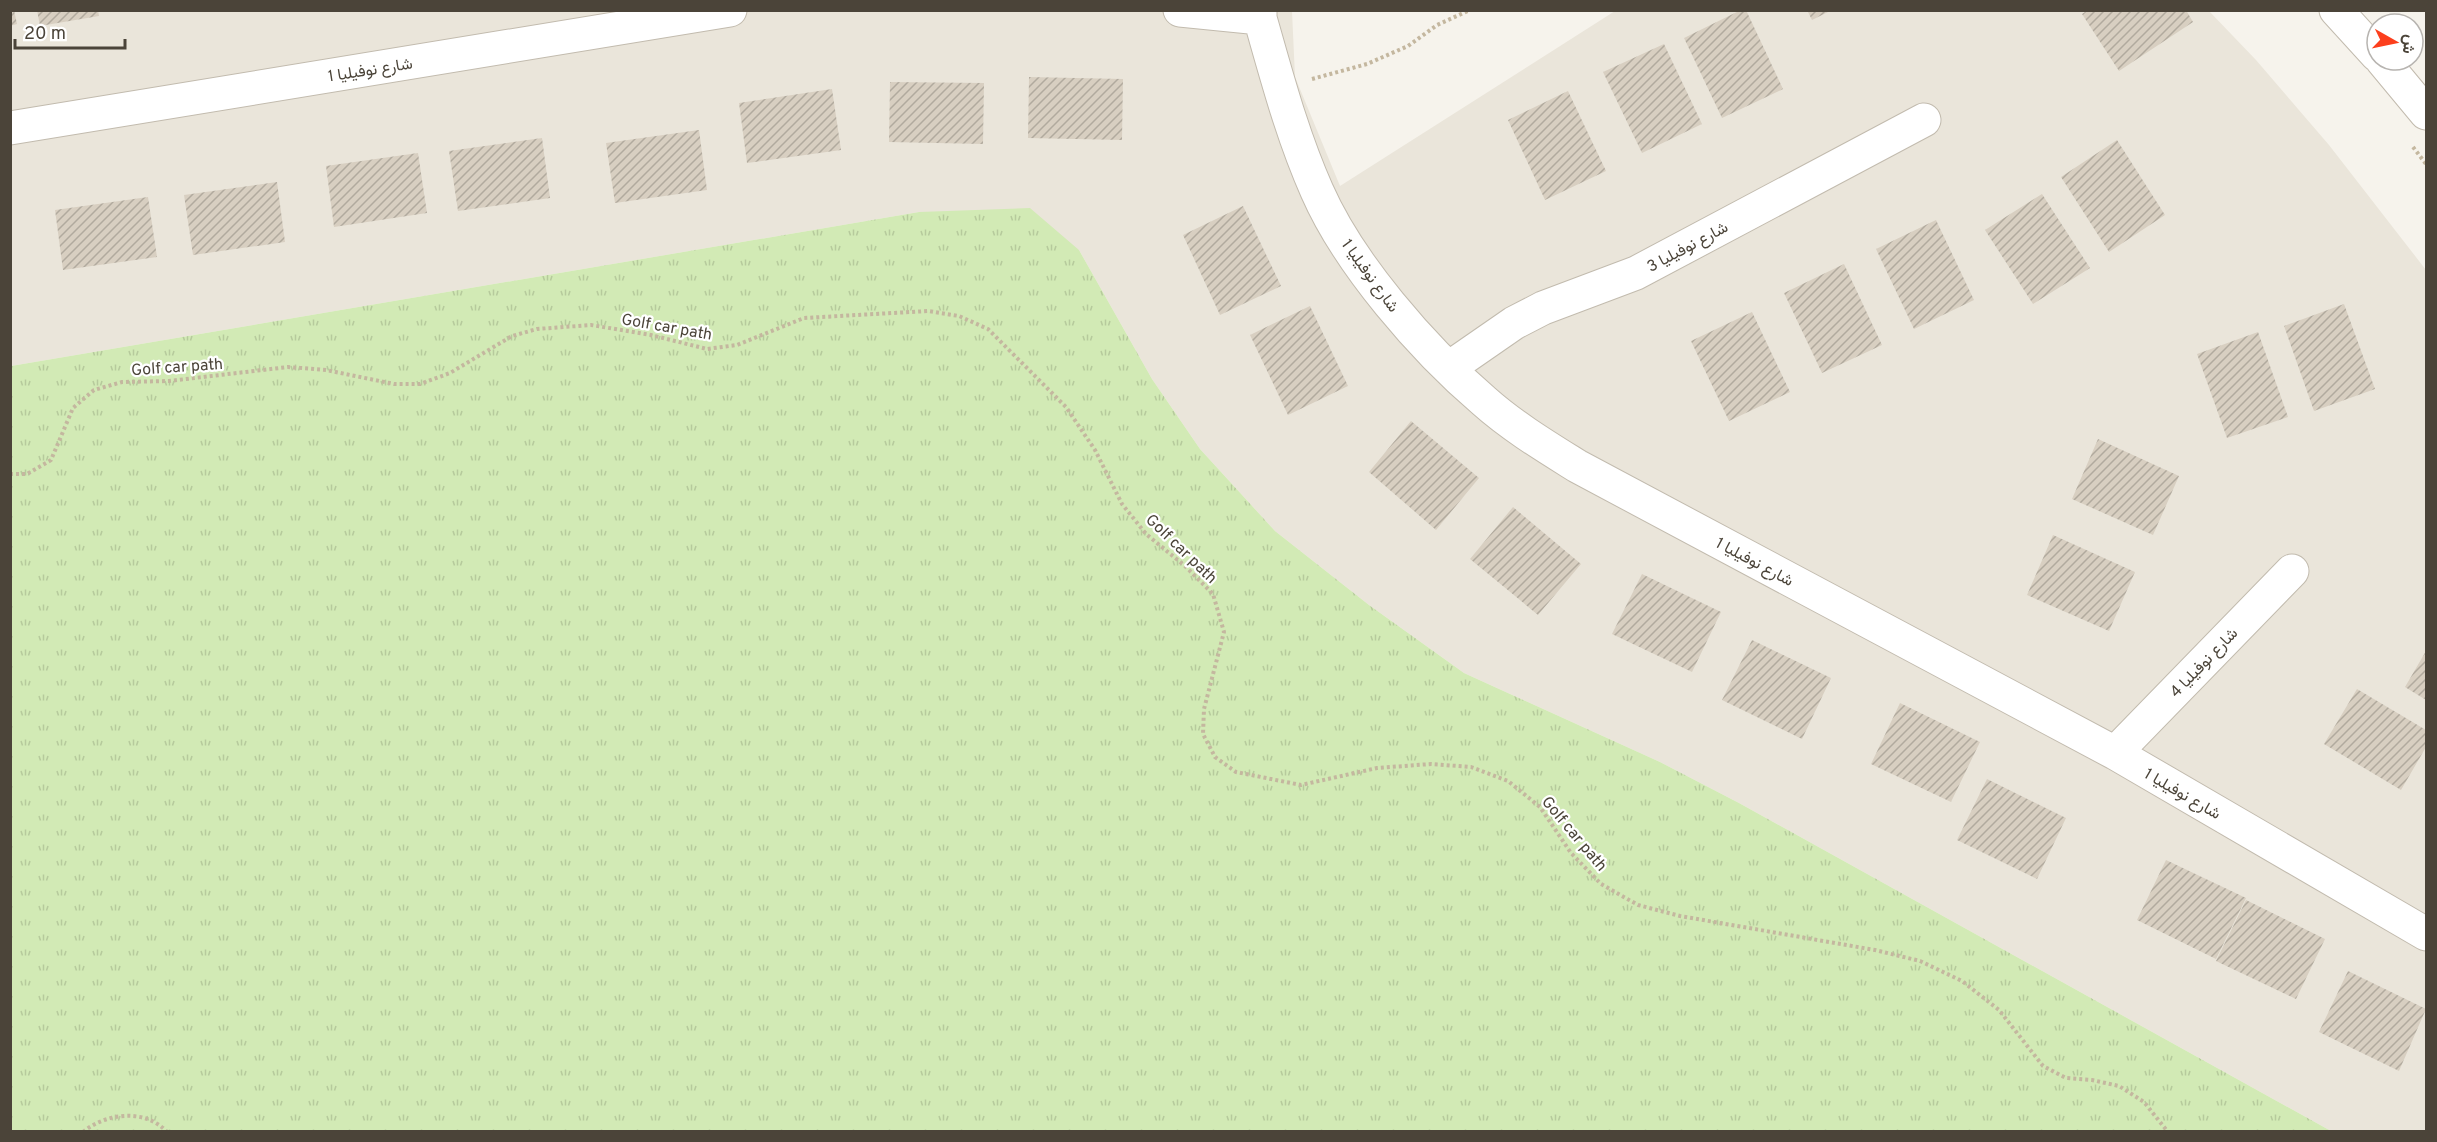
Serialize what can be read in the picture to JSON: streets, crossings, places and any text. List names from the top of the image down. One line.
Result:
{"streets":{"street":["شارع نوفيليا 1","شارع نوفيليا 3","شارع نوفيليا 4"],"path":["Golf car path"]},"crossings":[["شارع نوفيليا 1","شارع نوفيليا 3"],["شارع نوفيليا 1","شارع نوفيليا 4"]],"scale_bar":"20 m","north":"right"}
